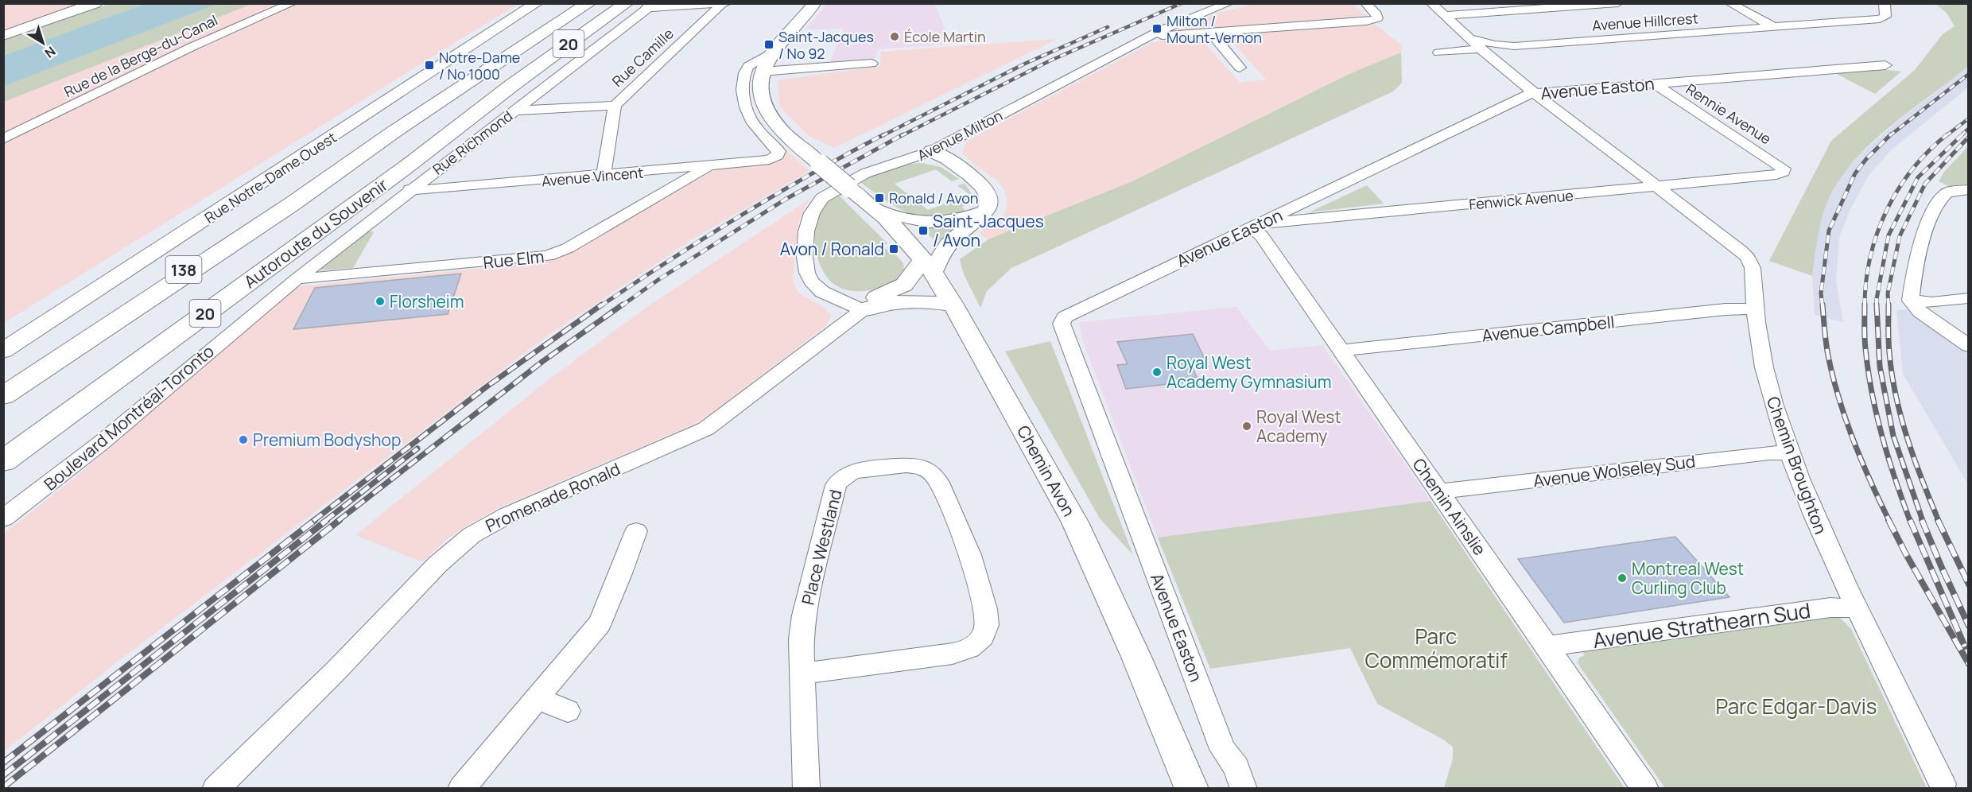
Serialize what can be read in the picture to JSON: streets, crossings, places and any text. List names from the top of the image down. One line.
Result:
{"streets":{"highway":["20","Autoroute du Souvenir","138"],"main road":["Rue Notre-Dame Ouest","Chemin Avon"],"street":["Avenue Hillcrest","Rue de la Berge-du-Canal","Rue Camille","Avenue Easton","Rennie Avenue","Avenue Milton","Rue Richmond","Avenue Vincent","Fenwick Avenue","Rue Elm","Avenue Campbell","Boulevard Montréal-Toronto","Chemin Broughton","Avenue Wolseley Sud","Promenade Ronald","Chemin Ainslie","Place Westland","Avenue Strathearn Sud"]},"crossings":[["Avenue Hillcrest","Chemin Broughton"],["20","138"],["Rue Camille","Avenue Vincent"],["Avenue Easton","Rennie Avenue"],["Avenue Easton","Fenwick Avenue"],["Avenue Easton","Chemin Broughton"],["Avenue Easton","Chemin Ainslie"],["Rennie Avenue","Fenwick Avenue"],["Avenue Milton","Promenade Ronald"],["Rue Richmond","Avenue Vincent"],["Rue Richmond","Autoroute du Souvenir"],["Rue Richmond","Rue Elm"],["Rue Richmond","Boulevard Montréal-Toronto"],["Avenue Vincent","Autoroute du Souvenir"],["Avenue Vincent","Rue Elm"],["Fenwick Avenue","Chemin Broughton"],["Fenwick Avenue","Chemin Ainslie"],["Rue Elm","Boulevard Montréal-Toronto"],["Avenue Campbell","Chemin Broughton"],["Avenue Campbell","Chemin Ainslie"],["Chemin Broughton","Avenue Wolseley Sud"],["Chemin Broughton","Avenue Strathearn Sud"],["Avenue Wolseley Sud","Chemin Ainslie"],["Chemin Ainslie","Avenue Strathearn Sud"]],"parks":["Parc Commémoratif","Parc Edgar-Davis"],"places":{"transit":["Milton / Mount-Vernon","Saint-Jacques / No 92","Notre-Dame / No 1000","Ronald / Avon","Saint-Jacques / Avon","Avon / Ronald"],"other":["École Martin","Florsheim","Royal West Academy Gymnasium","Royal West Academy","Premium Bodyshop","Montreal West Curling Club"]},"north":"bottom right"}
